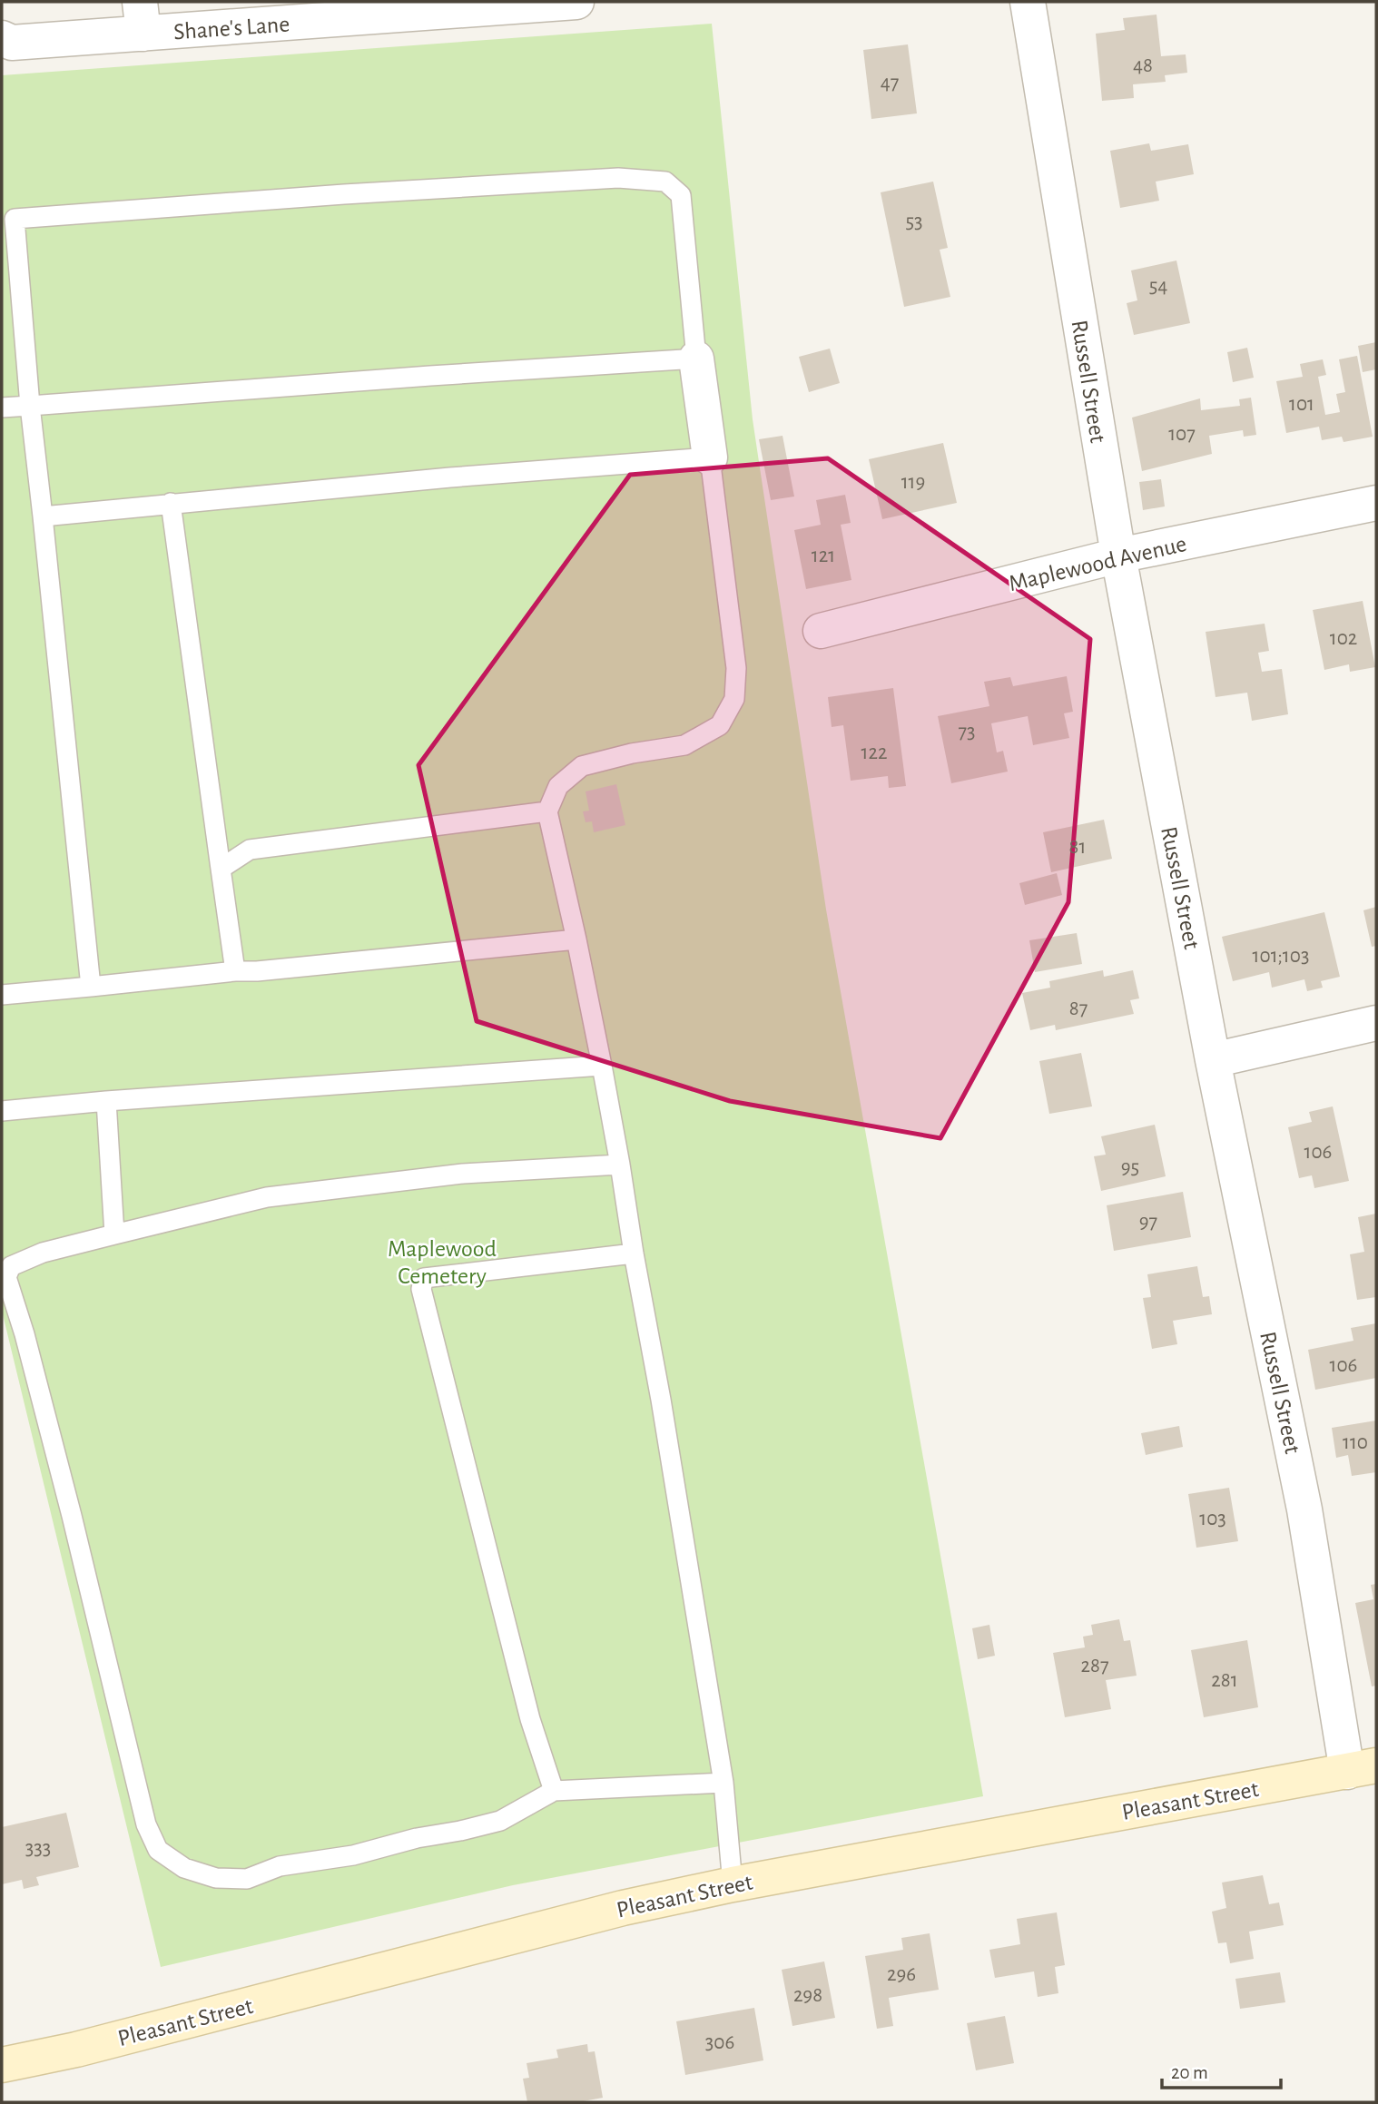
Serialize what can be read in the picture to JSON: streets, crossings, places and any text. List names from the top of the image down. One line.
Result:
{"streets":{"street":["Shane's Lane","Russell Street","Maplewood Avenue","Pleasant Street"]},"crossings":[["Russell Street","Maplewood Avenue"],["Russell Street","Pleasant Street"]],"parks":["Maplewood Cemetery"],"house_numbers":["48","47","53","54","101","107","119","121","102","73","122","81","101;103","87","106","95","97","106","110","103","287","281","333","296","298","306"],"scale_bar":"20 m"}
